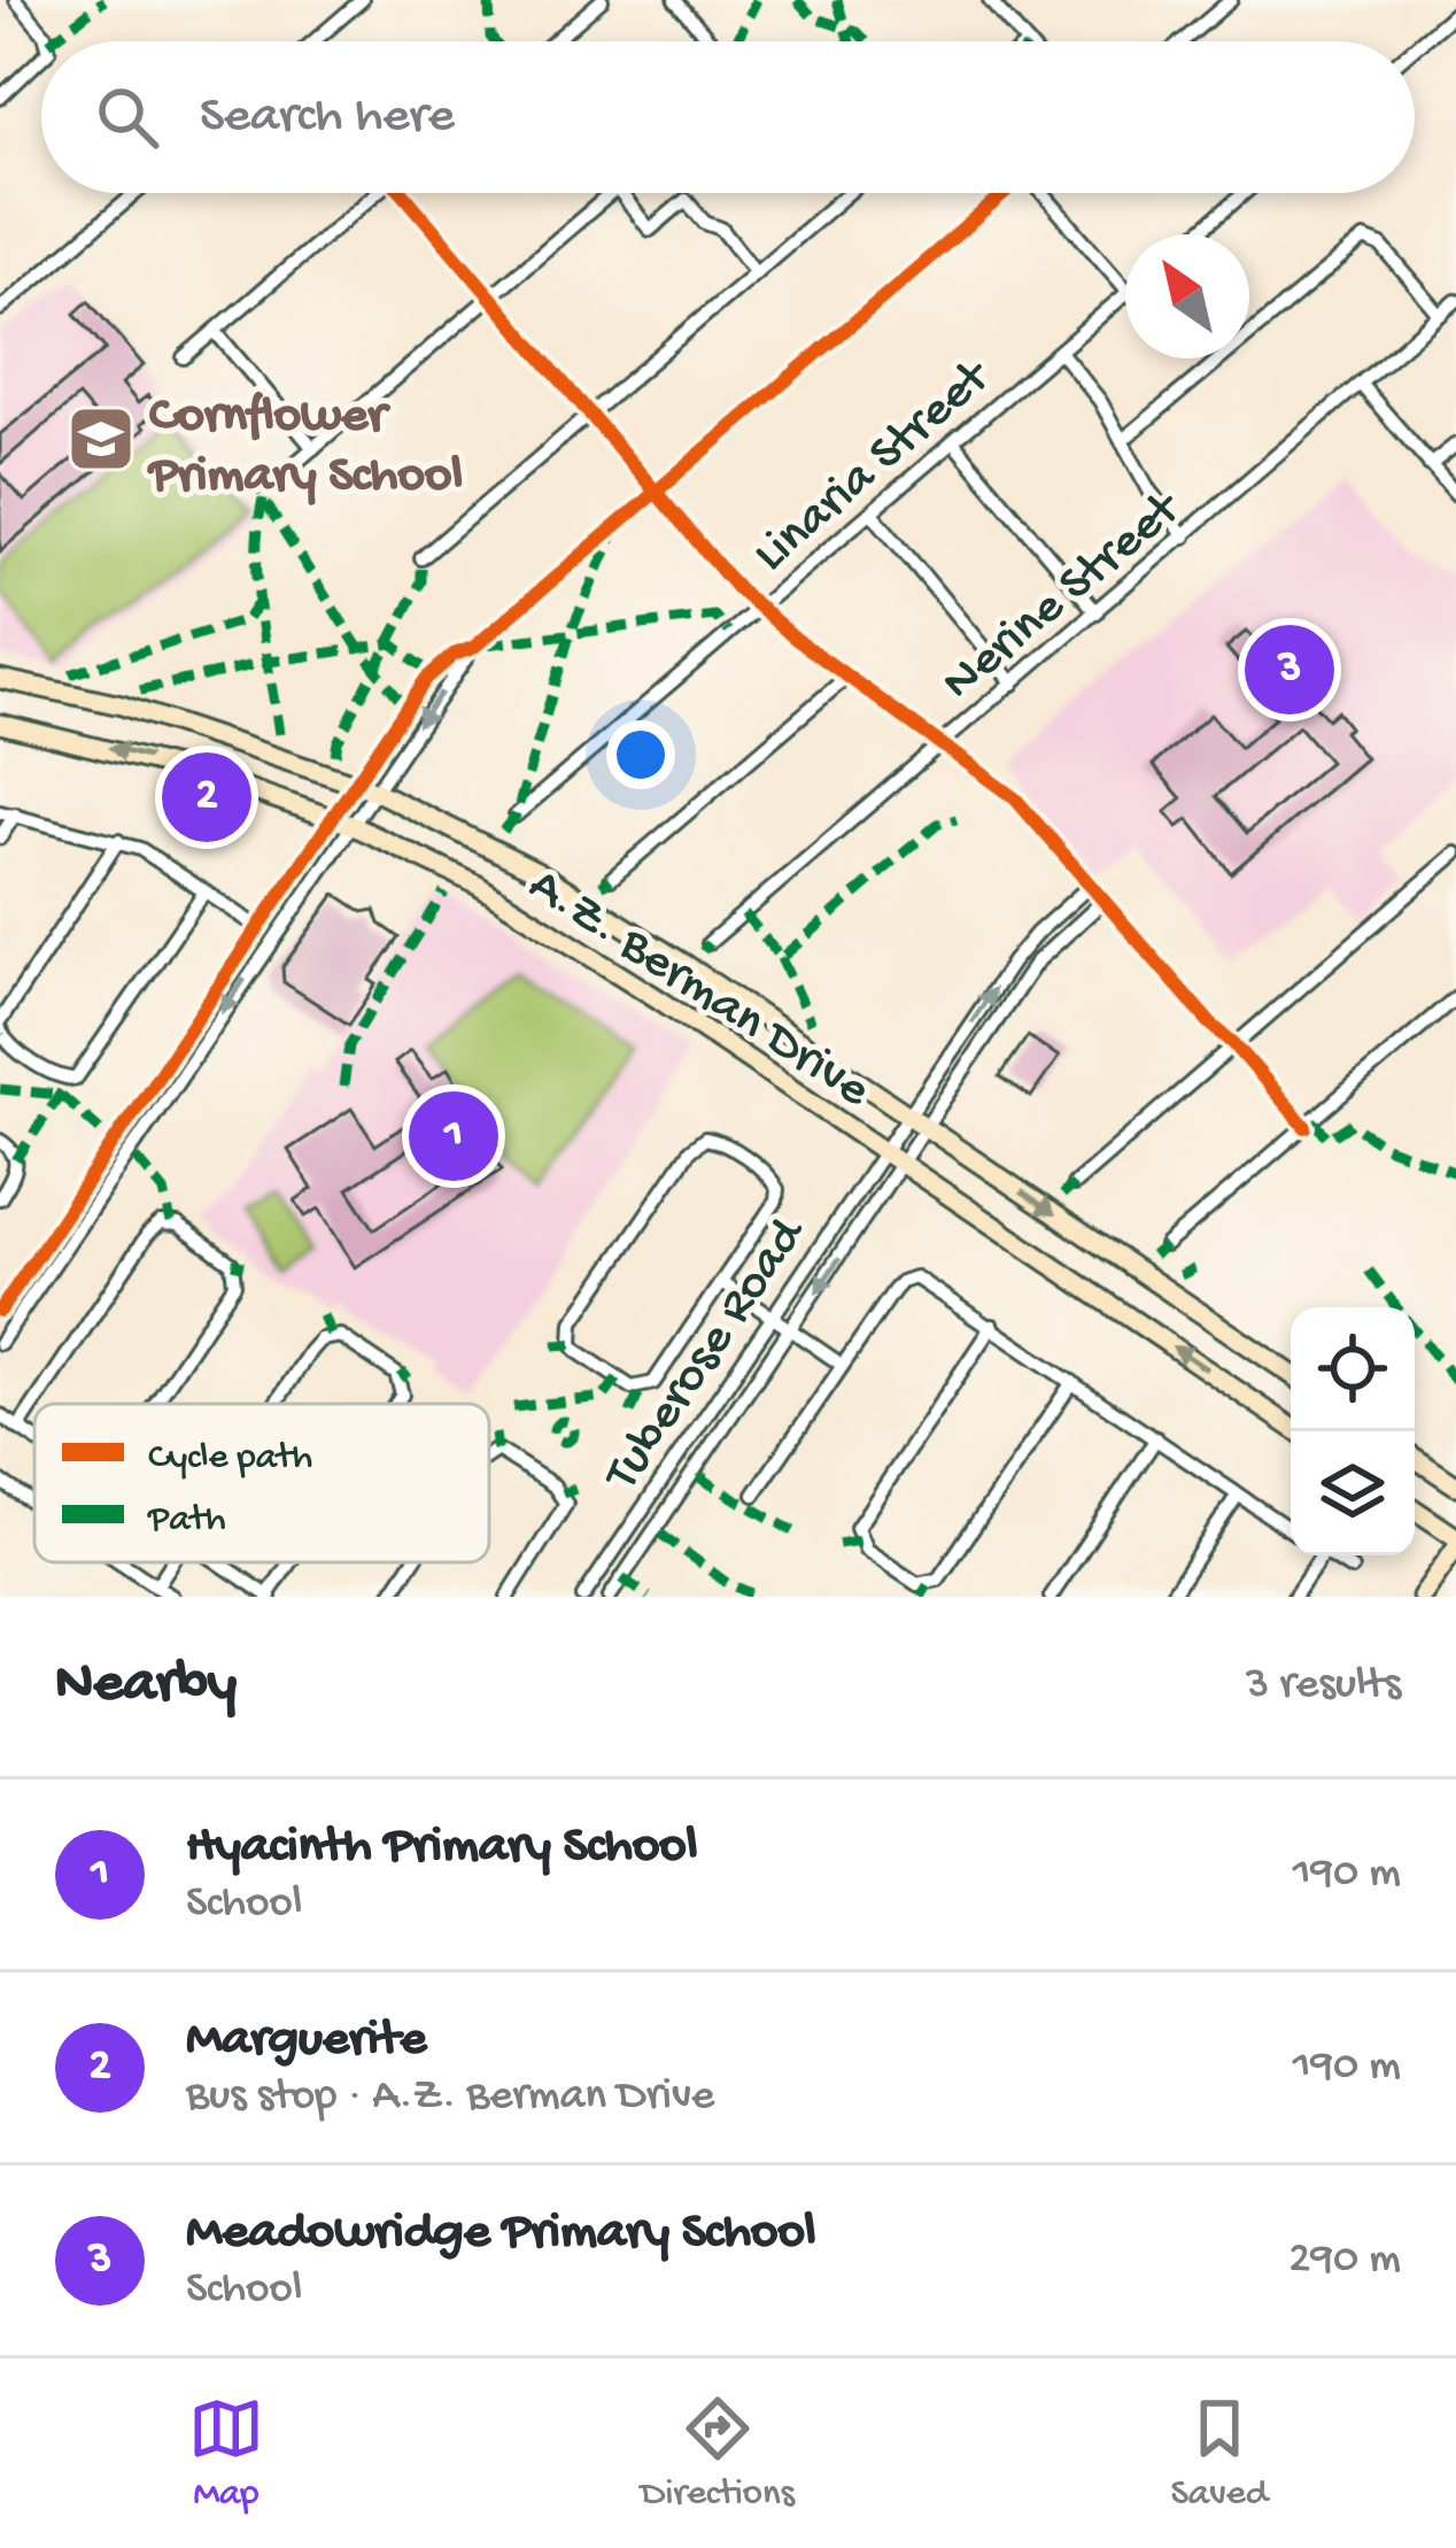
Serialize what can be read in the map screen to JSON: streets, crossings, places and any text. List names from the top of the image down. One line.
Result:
{"streets":{"main road":["A.Z. Berman Drive"],"street":["Linaria Street","Nerine Street","Tuberose Road"]},"crossings":[["A.Z. Berman Drive","Tuberose Road"]],"places":{"school or university":["Cornflower Primary School"]},"legend":["Cycle path","Path"],"north":"top left","page":{"search":"Search here","pins":["3","2","1"],"heading":["Nearby","3 results"],"list":[{"mark":"1","name":"Hyacinth Primary School","note":"School","value":"190 m"},{"mark":"2","name":"Marguerite","note":"Bus stop · A.Z. Berman Drive","value":"190 m"},{"mark":"3","name":"Meadowridge Primary School","note":"School","value":"290 m"}],"nav":["Map","Directions","Saved"]}}
